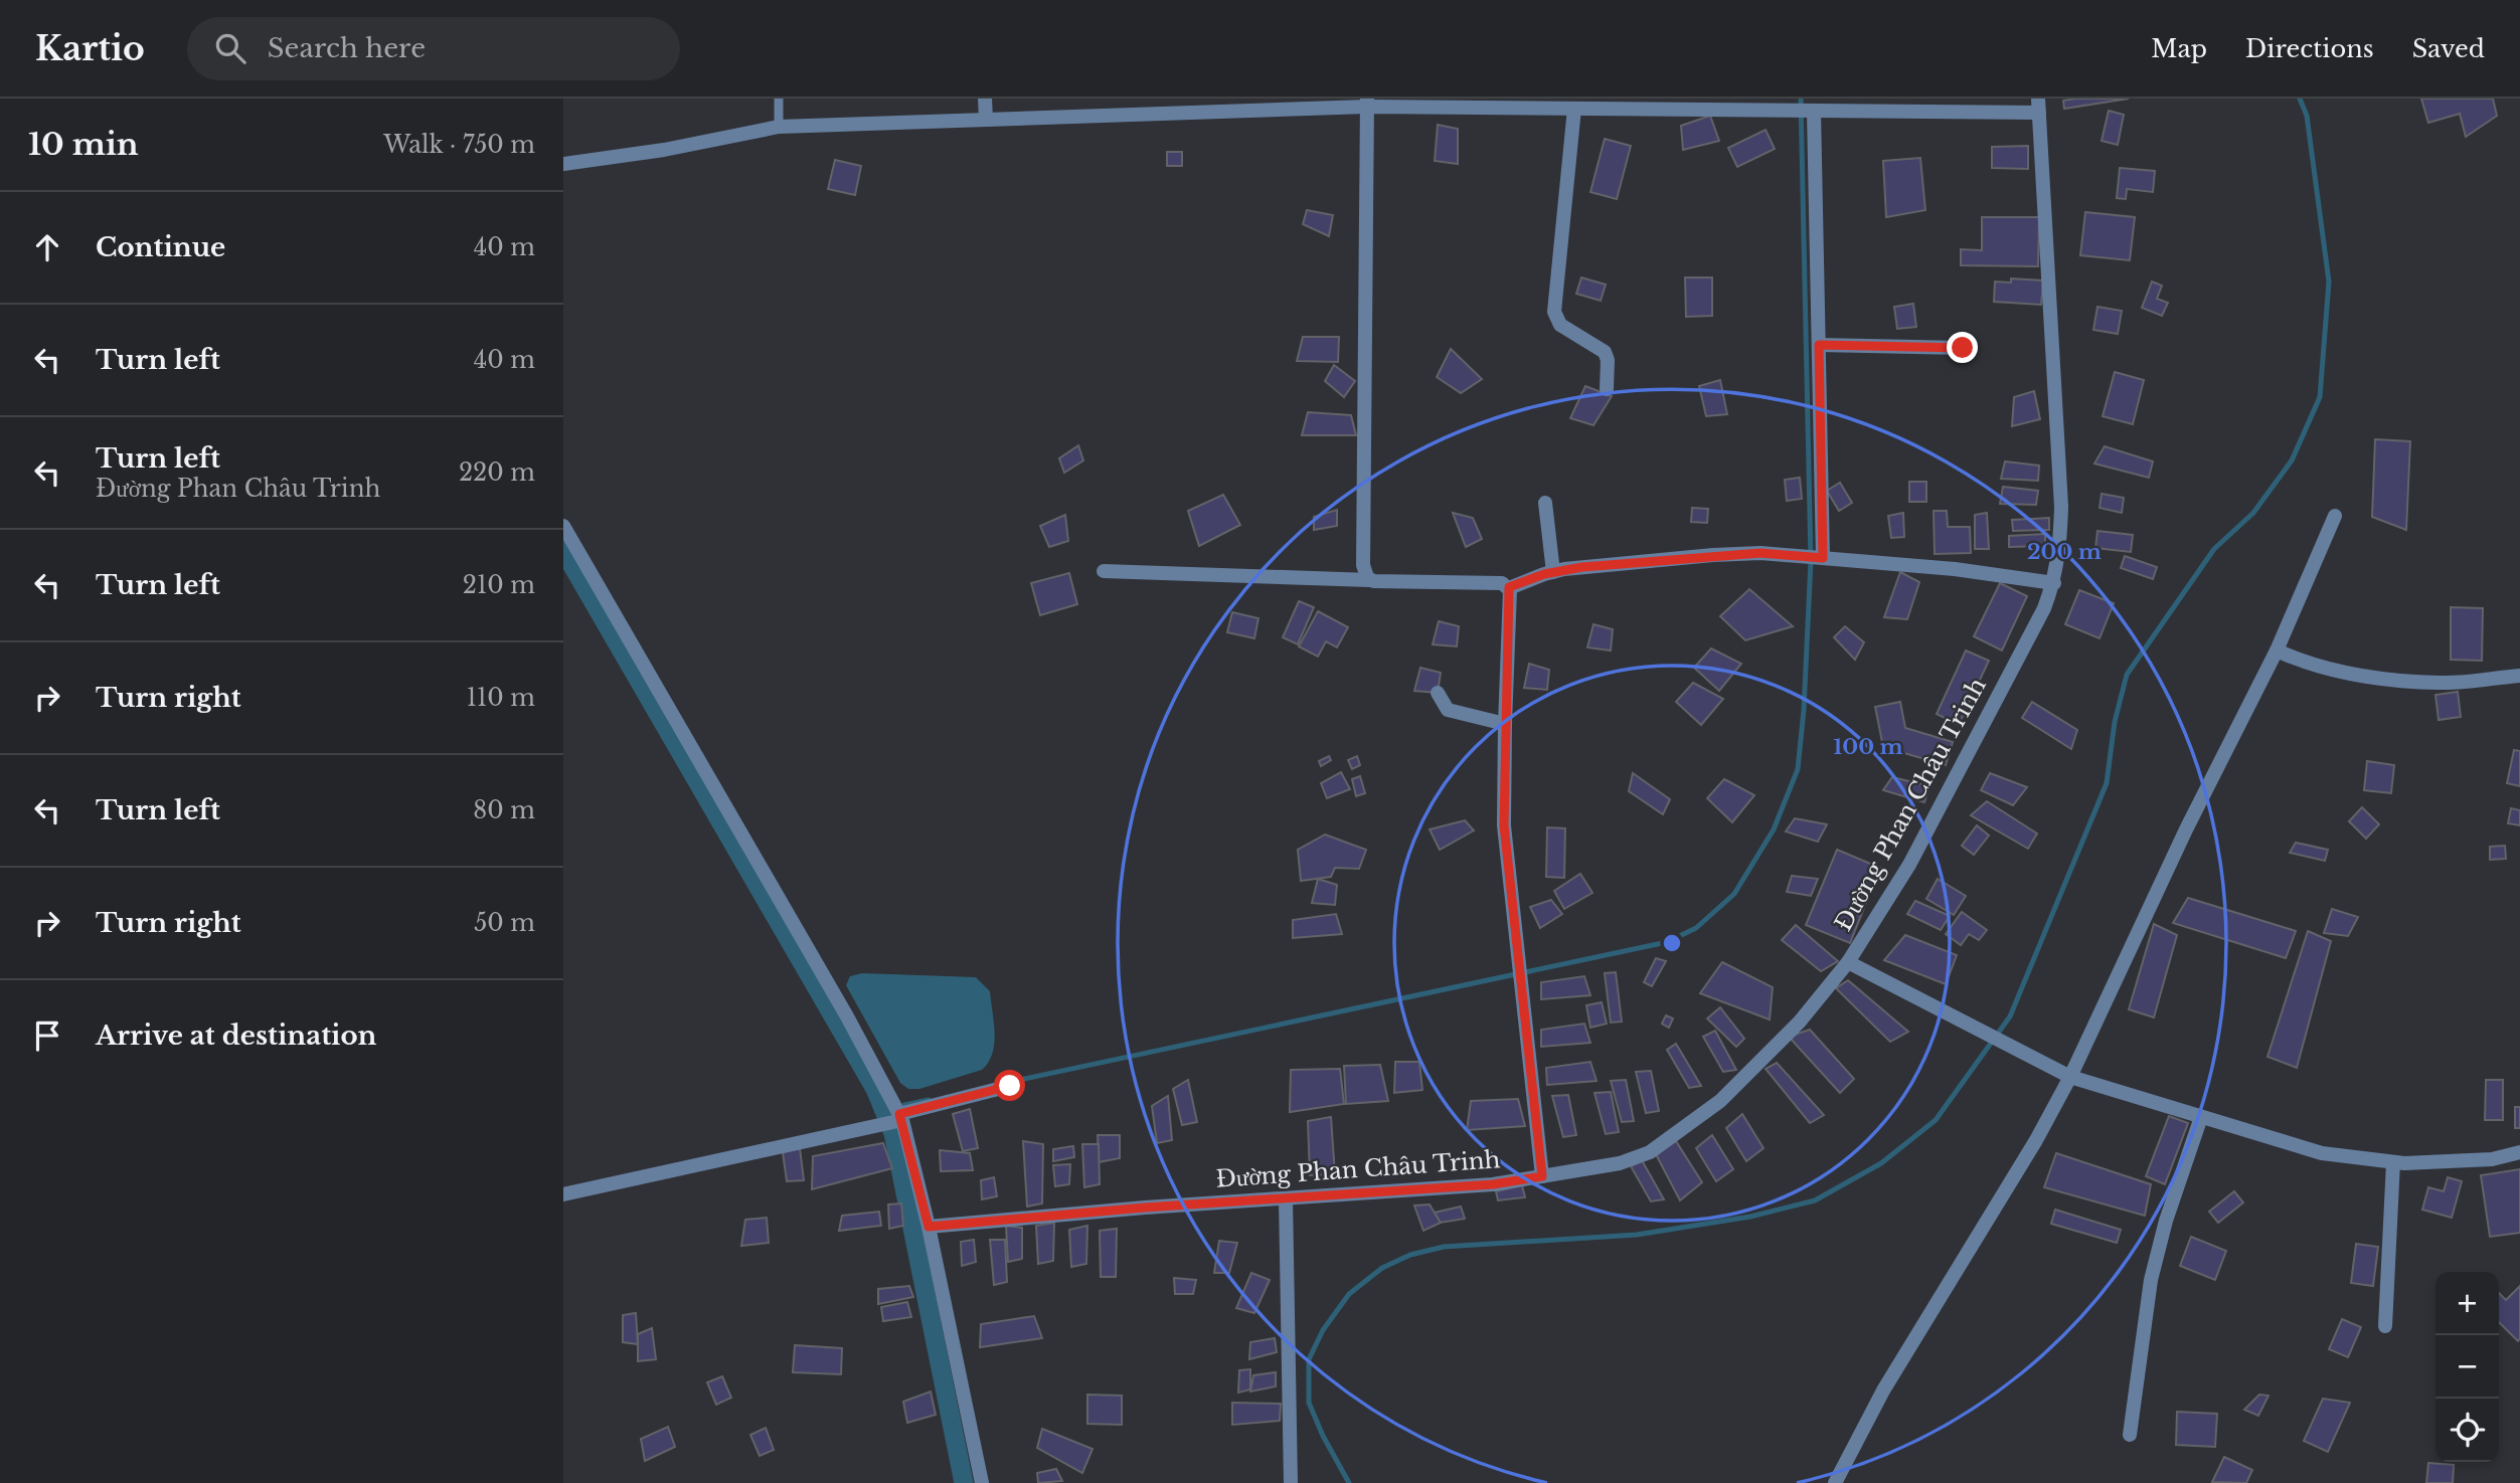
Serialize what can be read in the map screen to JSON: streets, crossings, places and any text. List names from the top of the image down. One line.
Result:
{"streets":{"street":["Đường Phan Châu Trinh"]},"page":{"header":"Kartio","search":"Search here","nav":["Map","Directions","Saved"],"heading":["10 min","Walk · 750 m"],"list":[["Continue","40 m"],["Turn left","40 m"],["Turn left","Đường Phan Châu Trinh","220 m"],["Turn left","210 m"],["Turn right","110 m"],["Turn left","80 m"],["Turn right","50 m"],"Arrive at destination"],"map_buttons":["+","−"]},"rings":["200 m","100 m"]}
